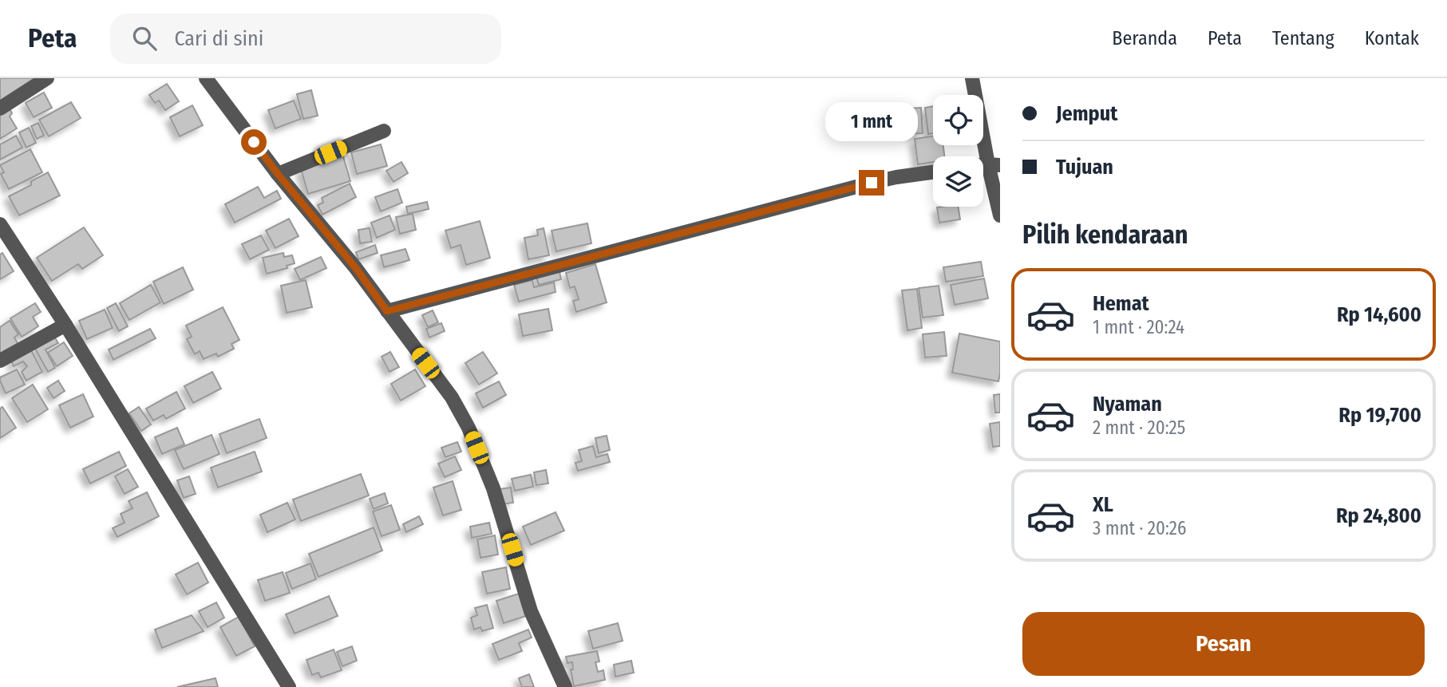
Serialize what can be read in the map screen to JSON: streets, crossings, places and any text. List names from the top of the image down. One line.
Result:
{"page":{"header":"Peta","search":"Cari di sini","nav":["Beranda","Peta","Tentang","Kontak"],"banner":["Jemput","Tujuan"],"bubble":"1 mnt","heading":"Pilih kendaraan","list":[{"name":"Hemat","note":"1 mnt · 20:24","value":"Rp 14,600"},{"name":"Nyaman","note":"2 mnt · 20:25","value":"Rp 19,700"},{"name":"XL","note":"3 mnt · 20:26","value":"Rp 24,800"}],"buttons":"Pesan"}}
